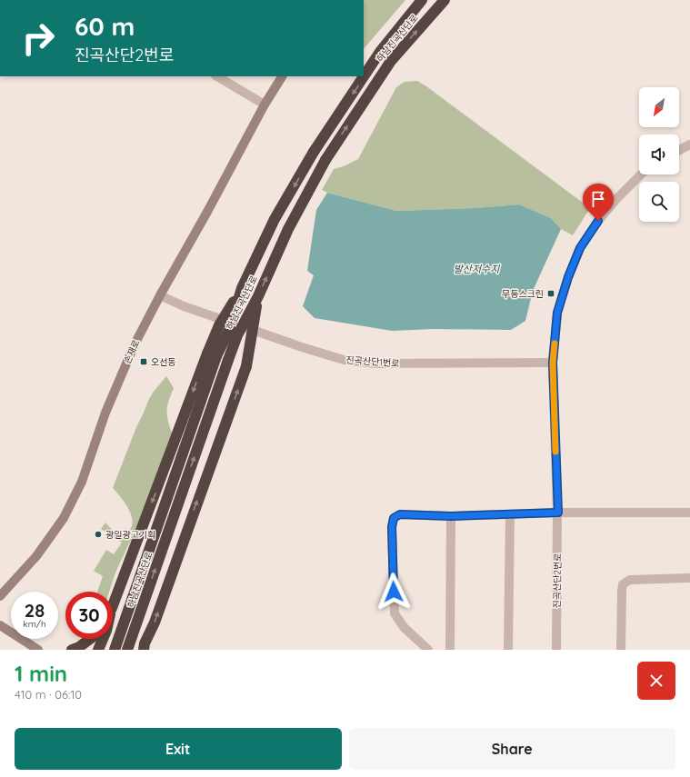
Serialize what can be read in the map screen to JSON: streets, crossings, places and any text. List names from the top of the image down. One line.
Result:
{"streets":{"highway":["하남진곡산단로"],"main road":["손재로"],"street":["진곡산단1번로","진곡산단2번로"]},"crossings":[["손재로","진곡산단1번로"]],"water":["발산저수지"],"places":{"transit":["무등스크린","오선동"],"other":["광일광고기획"]},"north":"bottom left","page":{"turn":["60 m","진곡산단2번로"],"speed":"28 km/h","limit":"30","heading":["1 min","410 m · 06:10"],"buttons":["Exit","Share"]}}
